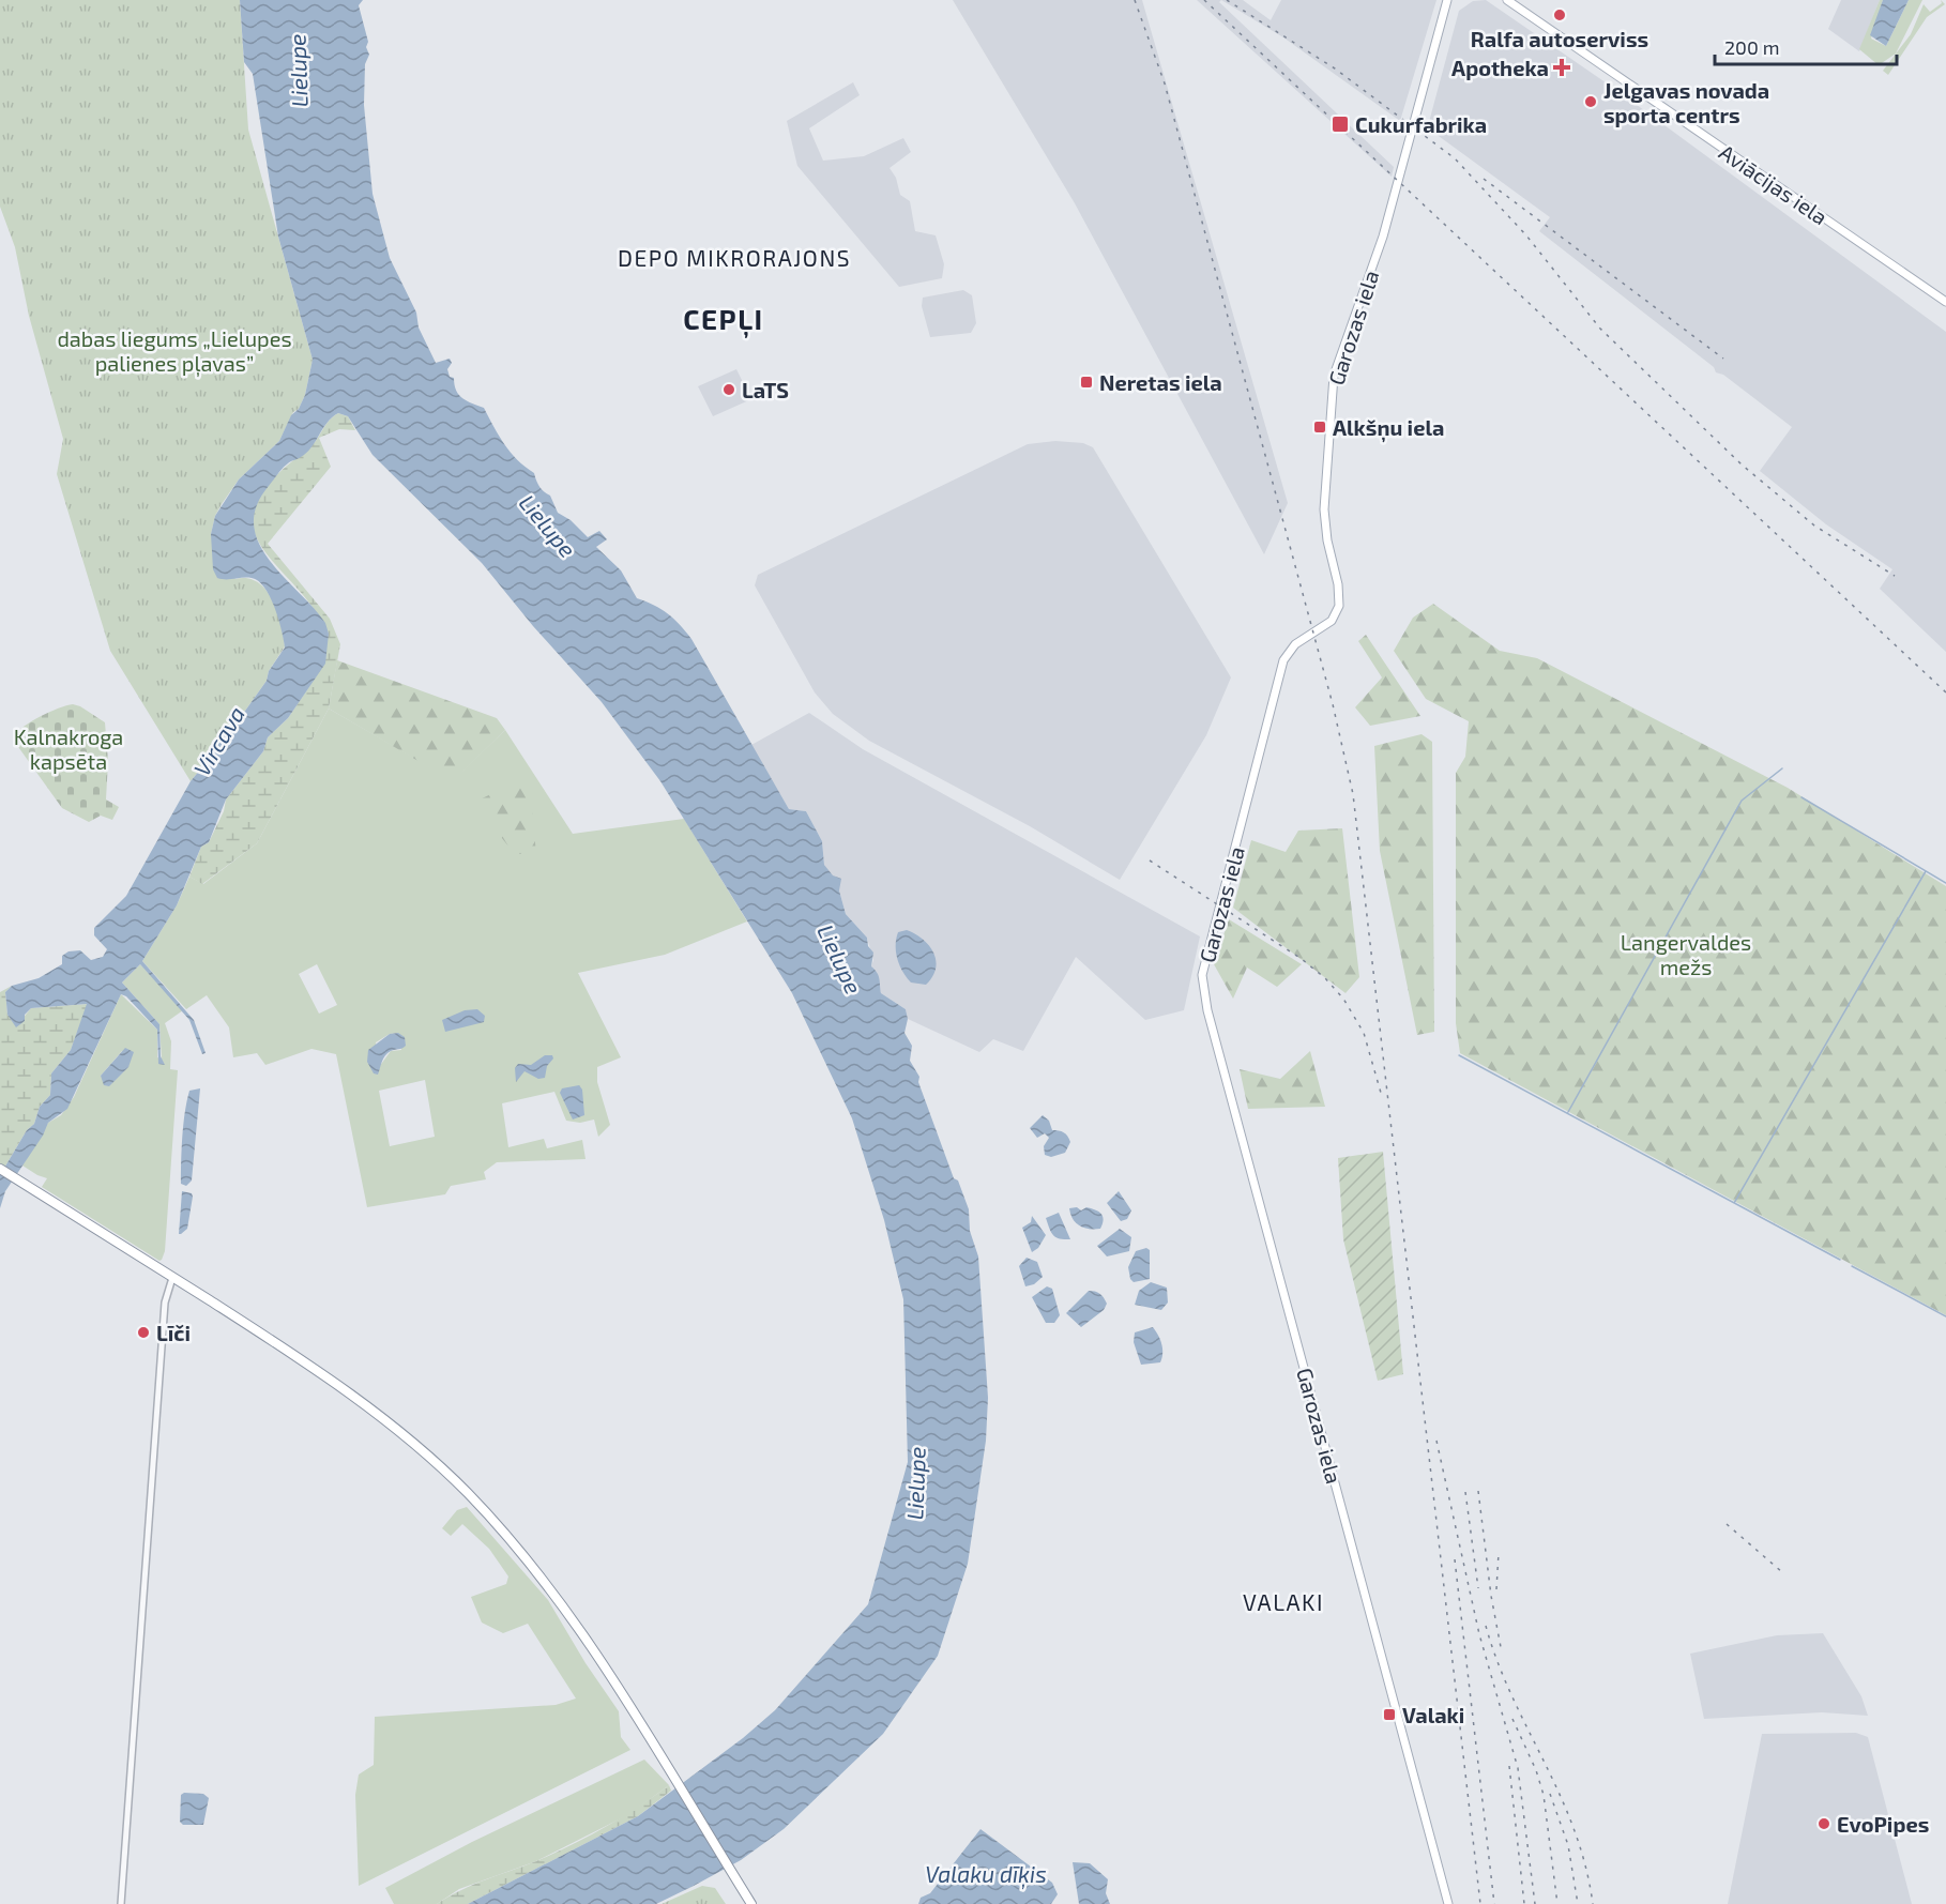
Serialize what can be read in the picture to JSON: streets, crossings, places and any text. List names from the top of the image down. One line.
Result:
{"streets":{"main road":["Aviācijas iela","Garozas iela"]},"districts":["DEPO MIKRORAJONS","CEPĻI","VALAKI"],"water":["Lielupe","Vircava","Valaku dīķis"],"parks":["dabas liegums „Lielupes palienes pļavas”","Kalnakroga kapsēta","Langervaldes mežs"],"places":{"other":["Ralfa autoserviss","Jelgavas novada sporta centrs","LaTS","Līči","EvoPipes"],"health":["Apotheka"],"transit":["Cukurfabrika","Neretas iela","Alkšņu iela","Valaki"]},"scale_bar":"200 m"}
